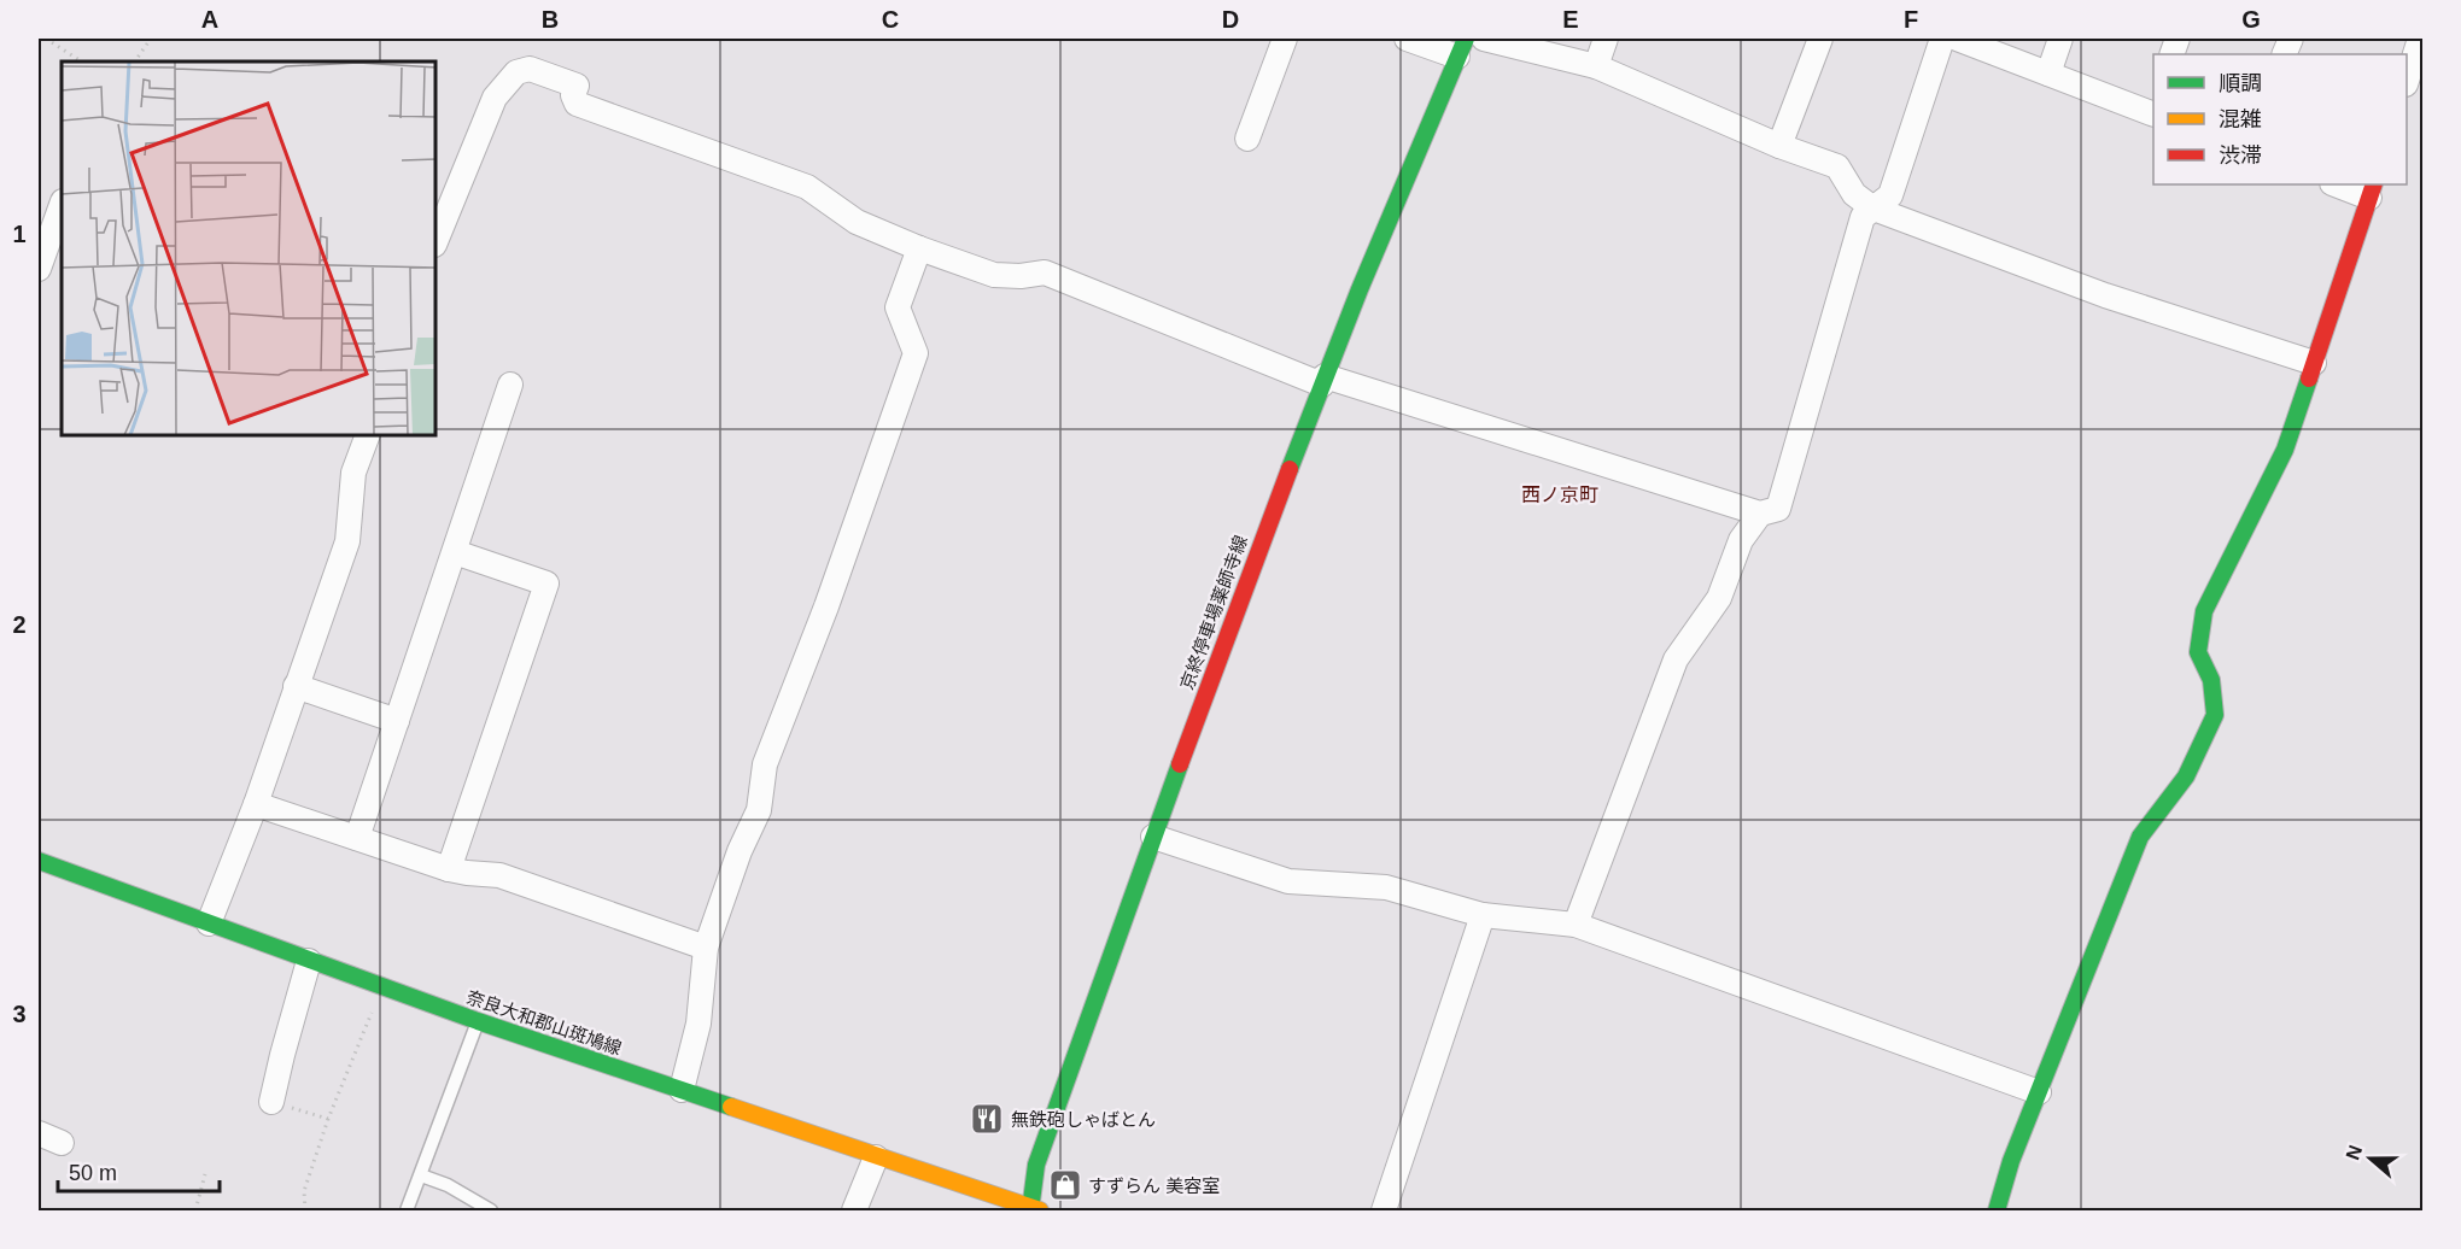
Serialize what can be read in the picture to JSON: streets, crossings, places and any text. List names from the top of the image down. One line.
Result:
{"streets":{"main road":["京終停車場薬師寺線","奈良大和郡山斑鳩線"]},"crossings":[["京終停車場薬師寺線","奈良大和郡山斑鳩線"]],"districts":["西ノ京町"],"places":{"restaurant":["無鉄砲しゃばとん"],"shop":["すずらん 美容室"]},"legend":["順調","混雑","渋滞"],"scale_bar":"50 m","north":"left","grid":{"columns":["A","B","C","D","E","F","G"],"rows":["1","2","3"]}}
